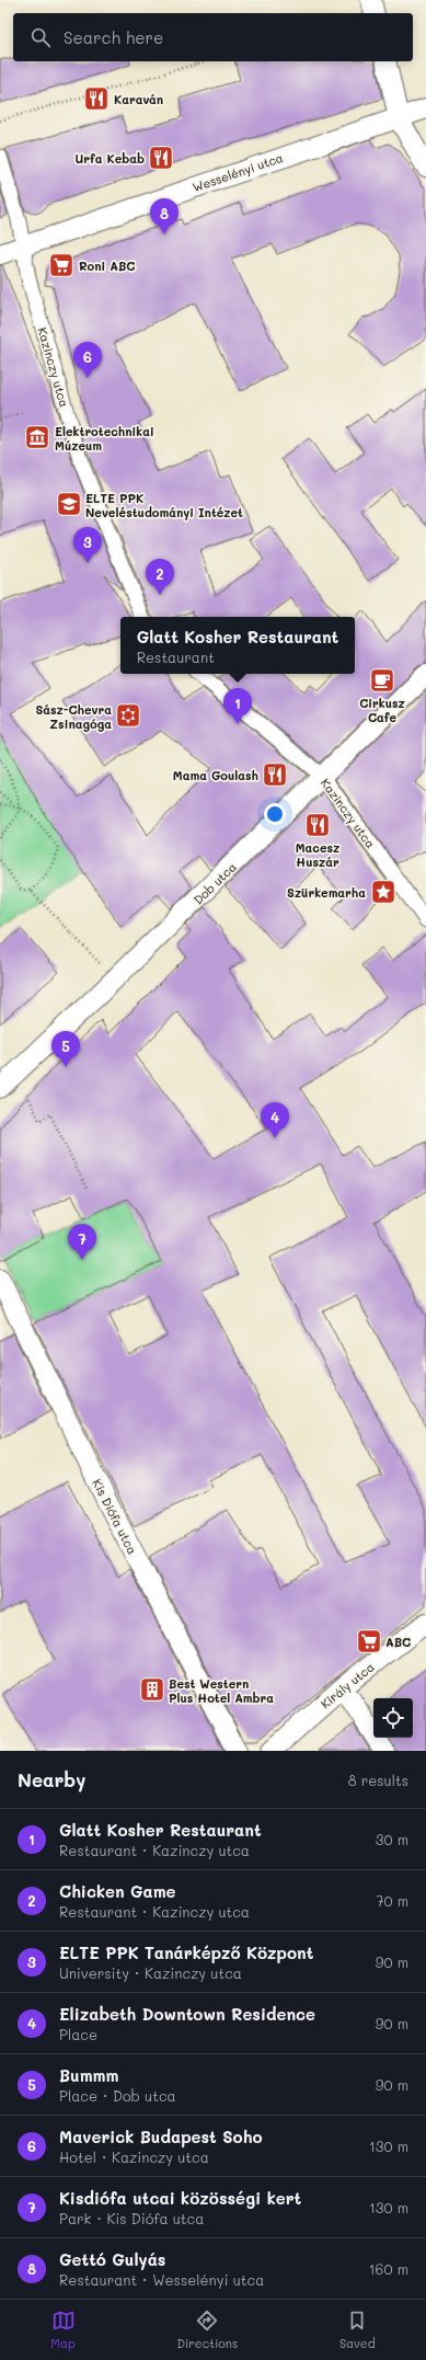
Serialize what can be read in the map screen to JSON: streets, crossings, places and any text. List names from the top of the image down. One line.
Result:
{"streets":{"street":["Wesselényi utca","Kazinczy utca","Dob utca","Kis Diófa utca","Király utca"]},"crossings":[["Wesselényi utca","Kazinczy utca"],["Kazinczy utca","Dob utca"]],"places":{"restaurant":["Karaván","Urfa Kebab","Mama Goulash","Macesz Huszár"],"supermarket":["Roni ABC","ABC"],"museum":["Elektrotechnikai Múzeum"],"school or university":["ELTE PPK Neveléstudományi Intézet"],"cafe":["Cirkusz Cafe"],"synagogue":["Sász-Chevra Zsinagóga"],"place":["Szürkemarha"],"building":["Best Western Plus Hotel Ambra"]},"page":{"search":"Search here","pins":["8","6","3","2","1","5","4","7"],"popup":["Glatt Kosher Restaurant","Restaurant"],"heading":["Nearby","8 results"],"list":[{"mark":"1","name":"Glatt Kosher Restaurant","note":"Restaurant · Kazinczy utca","value":"30 m"},{"mark":"2","name":"Chicken Game","note":"Restaurant · Kazinczy utca","value":"70 m"},{"mark":"3","name":"ELTE PPK Tanárképző Központ","note":"University · Kazinczy utca","value":"90 m"},{"mark":"4","name":"Elizabeth Downtown Residence","note":"Place","value":"90 m"},{"mark":"5","name":"Bummm","note":"Place · Dob utca","value":"90 m"},{"mark":"6","name":"Maverick Budapest Soho","note":"Hotel · Kazinczy utca","value":"130 m"},{"mark":"7","name":"Kisdiófa utcai közösségi kert","note":"Park · Kis Diófa utca","value":"130 m"},{"mark":"8","name":"Gettó Gulyás","note":"Restaurant · Wesselényi utca","value":"160 m"}],"nav":["Map","Directions","Saved"]}}
